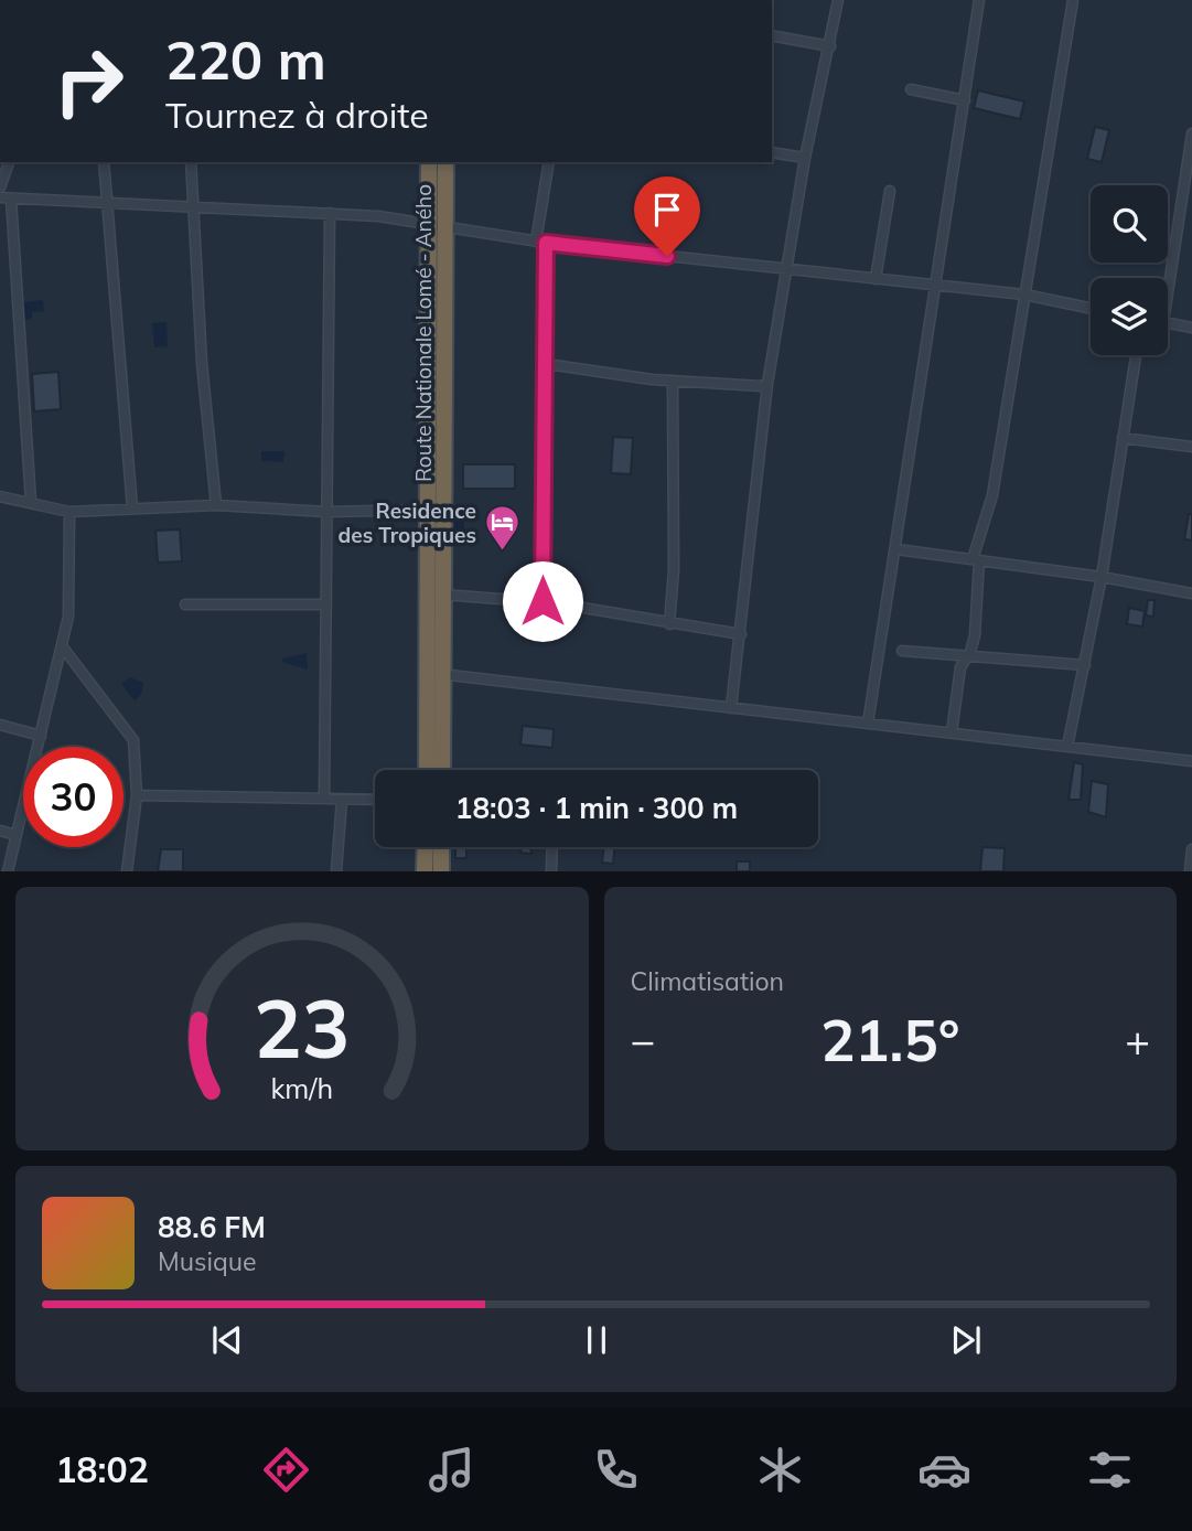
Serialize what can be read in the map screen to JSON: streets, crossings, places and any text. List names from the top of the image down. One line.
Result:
{"streets":{"highway":["Route Nationale Lomé - Aného"]},"places":{"hotel":["Residence des Tropiques"]},"page":{"turn":["220 m","Tournez à droite"],"limit":"30","trip":"18:03 · 1 min · 300 m","tile":"Climatisation","heat":["−","21.5°","+"],"song":["88.6 FM","Musique"],"tabs":"18:02","gauge":["23","km/h"]}}
